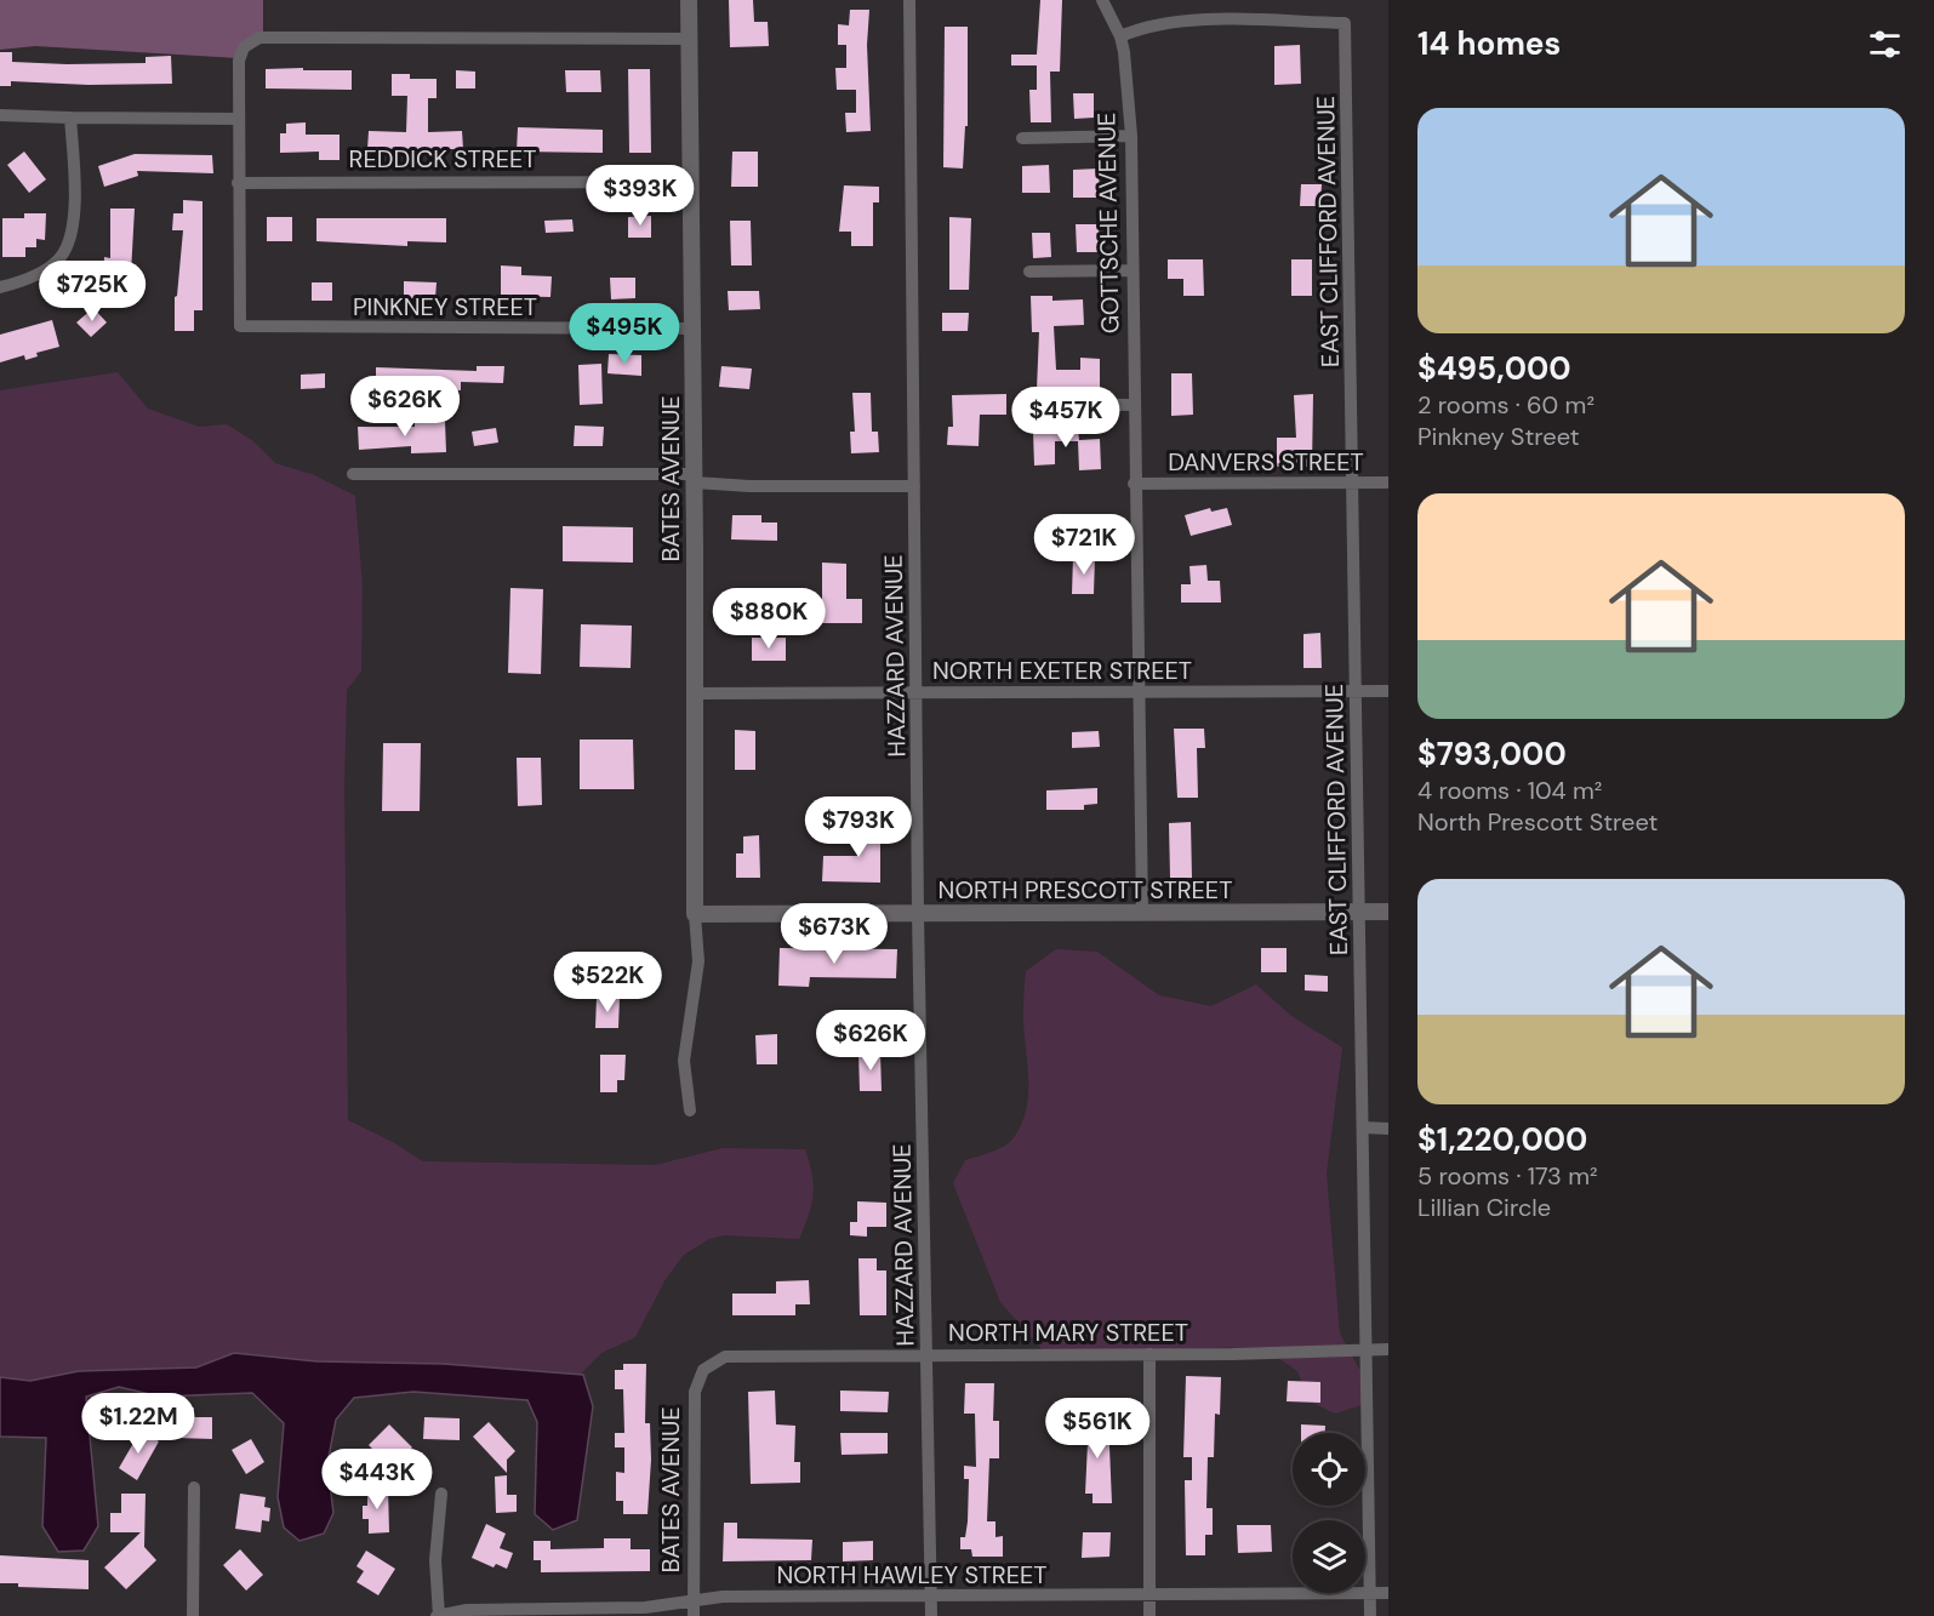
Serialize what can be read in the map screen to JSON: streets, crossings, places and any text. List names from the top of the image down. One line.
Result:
{"streets":{"street":["REDDICK STREET","GOTTSCHE AVENUE","EAST CLIFFORD AVENUE","PINKNEY STREET","DANVERS STREET","BATES AVENUE","HAZZARD AVENUE","NORTH EXETER STREET","NORTH PRESCOTT STREET","NORTH MARY STREET","NORTH HAWLEY STREET"]},"crossings":[["REDDICK STREET","PINKNEY STREET"],["REDDICK STREET","BATES AVENUE"],["GOTTSCHE AVENUE","EAST CLIFFORD AVENUE"],["GOTTSCHE AVENUE","DANVERS STREET"],["EAST CLIFFORD AVENUE","DANVERS STREET"],["EAST CLIFFORD AVENUE","NORTH EXETER STREET"],["EAST CLIFFORD AVENUE","NORTH PRESCOTT STREET"],["EAST CLIFFORD AVENUE","NORTH MARY STREET"],["EAST CLIFFORD AVENUE","NORTH HAWLEY STREET"],["PINKNEY STREET","BATES AVENUE"],["BATES AVENUE","NORTH EXETER STREET"],["BATES AVENUE","NORTH PRESCOTT STREET"],["BATES AVENUE","NORTH MARY STREET"],["BATES AVENUE","NORTH HAWLEY STREET"],["HAZZARD AVENUE","NORTH EXETER STREET"],["HAZZARD AVENUE","NORTH PRESCOTT STREET"],["HAZZARD AVENUE","NORTH MARY STREET"],["HAZZARD AVENUE","NORTH HAWLEY STREET"]],"page":{"heading":"14 homes","list":[{"name":"$495,000","note":"2 rooms · 60 m² · Pinkney Street"},{"name":"$793,000","note":"4 rooms · 104 m² · North Prescott Street"},{"name":"$1,220,000","note":"5 rooms · 173 m² · Lillian Circle"}],"price":["$393K","$725K","$495K","$626K","$457K","$721K","$880K","$793K","$673K","$522K","$626K","$1.22M","$561K","$443K"]}}
